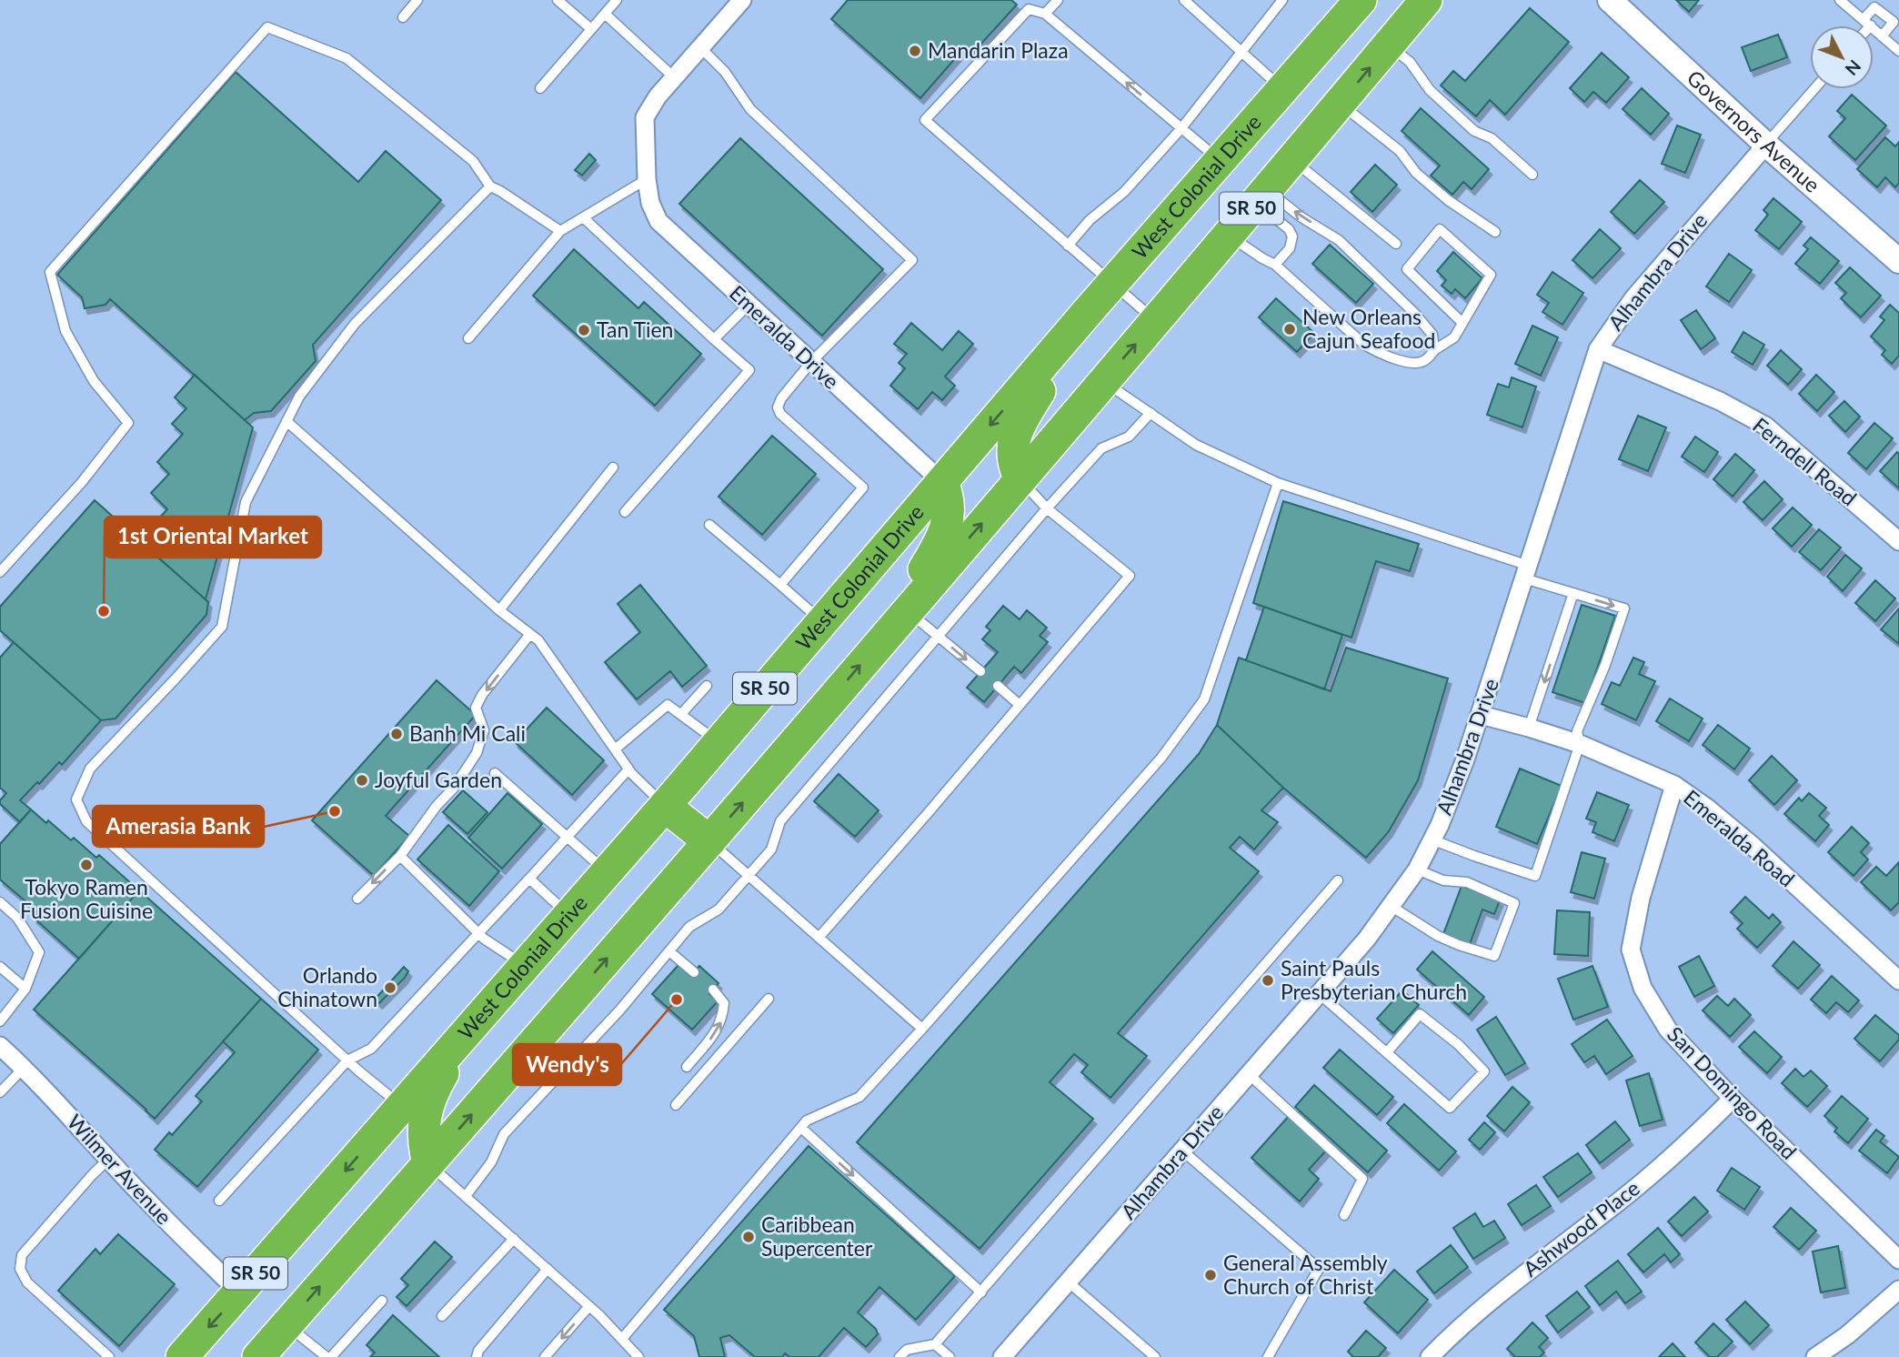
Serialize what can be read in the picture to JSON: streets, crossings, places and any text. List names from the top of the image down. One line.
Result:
{"streets":{"highway":["West Colonial Drive","SR 50"],"street":["Governors Avenue","Alhambra Drive","Emeralda Drive","Ferndell Road","Emeralda Road","San Domingo Road","Wilmer Avenue","Ashwood Place"]},"crossings":[["Governors Avenue","Alhambra Drive"],["West Colonial Drive","Emeralda Drive"],["West Colonial Drive","Wilmer Avenue"],["Alhambra Drive","Ferndell Road"],["Alhambra Drive","Emeralda Road"],["Emeralda Road","San Domingo Road"],["San Domingo Road","Ashwood Place"]],"places":["Mandarin Plaza","New Orleans Cajun Seafood","Tan Tien","1st Oriental Market","Banh Mi Cali","Joyful Garden","Amerasia Bank","Tokyo Ramen Fusion Cuisine","Saint Pauls Presbyterian Church","Orlando Chinatown","Wendy's","Caribbean Supercenter","General Assembly Church of Christ"],"north":"bottom right"}
